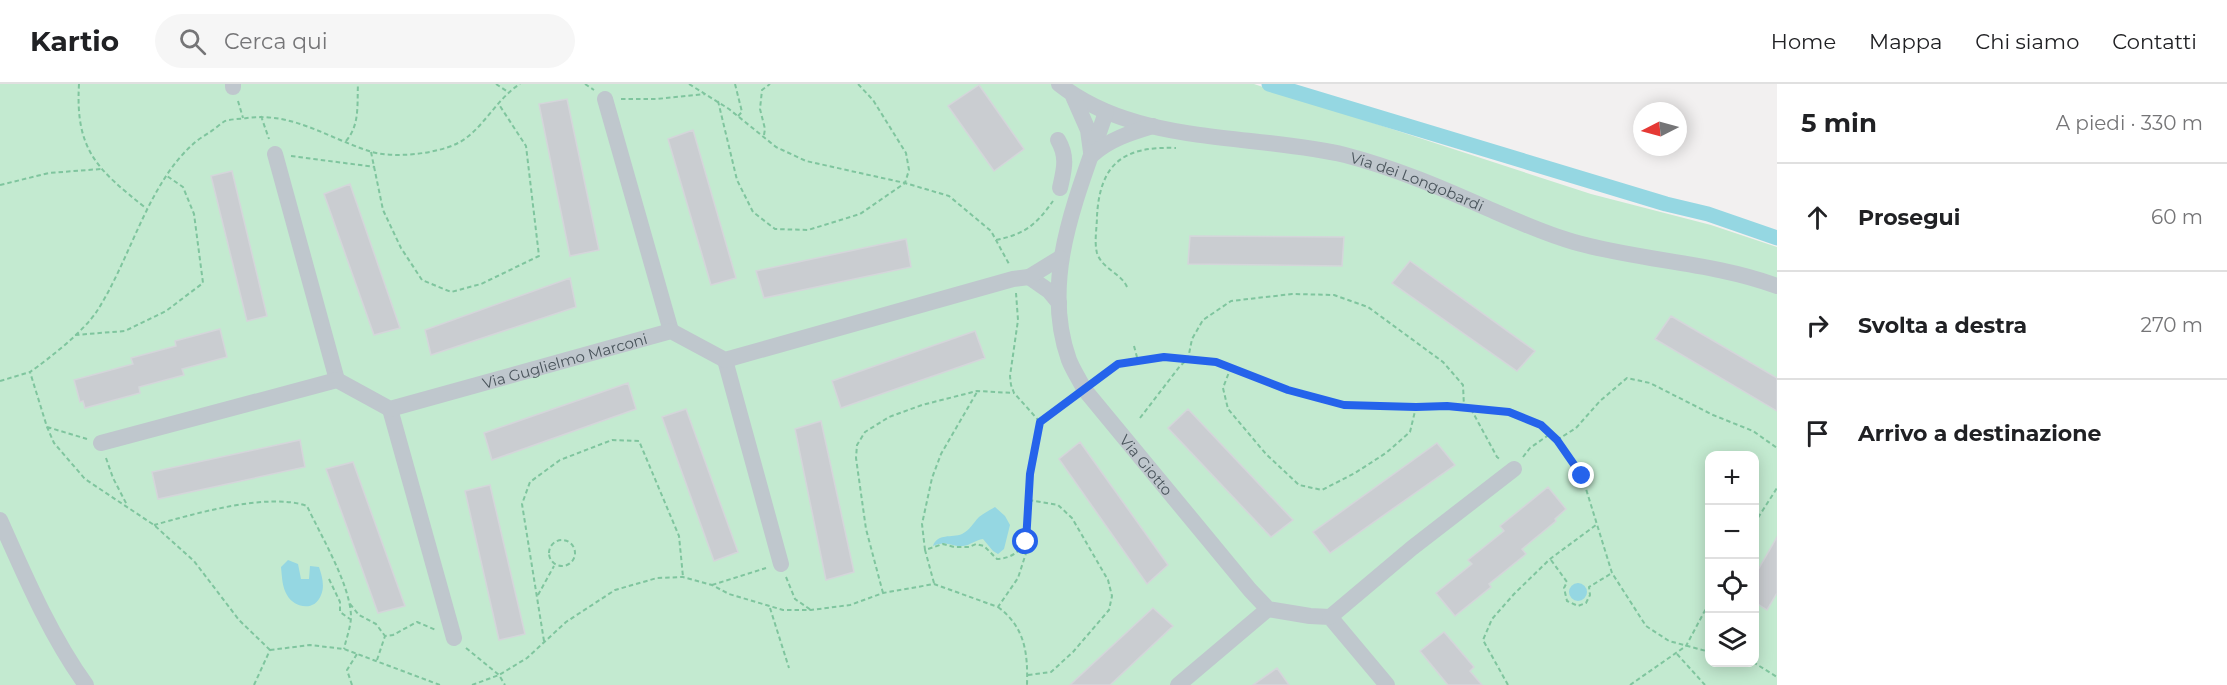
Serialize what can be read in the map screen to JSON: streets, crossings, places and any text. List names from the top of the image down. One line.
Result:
{"streets":{"street":["Via dei Longobardi","Via Guglielmo Marconi","Via Giotto"]},"crossings":[["Via dei Longobardi","Via Giotto"]],"north":"left","page":{"header":"Kartio","search":"Cerca qui","nav":["Home","Mappa","Chi siamo","Contatti"],"heading":["5 min","A piedi · 330 m"],"list":[["Prosegui","60 m"],["Svolta a destra","270 m"],"Arrivo a destinazione"],"map_buttons":["+","−"]}}
